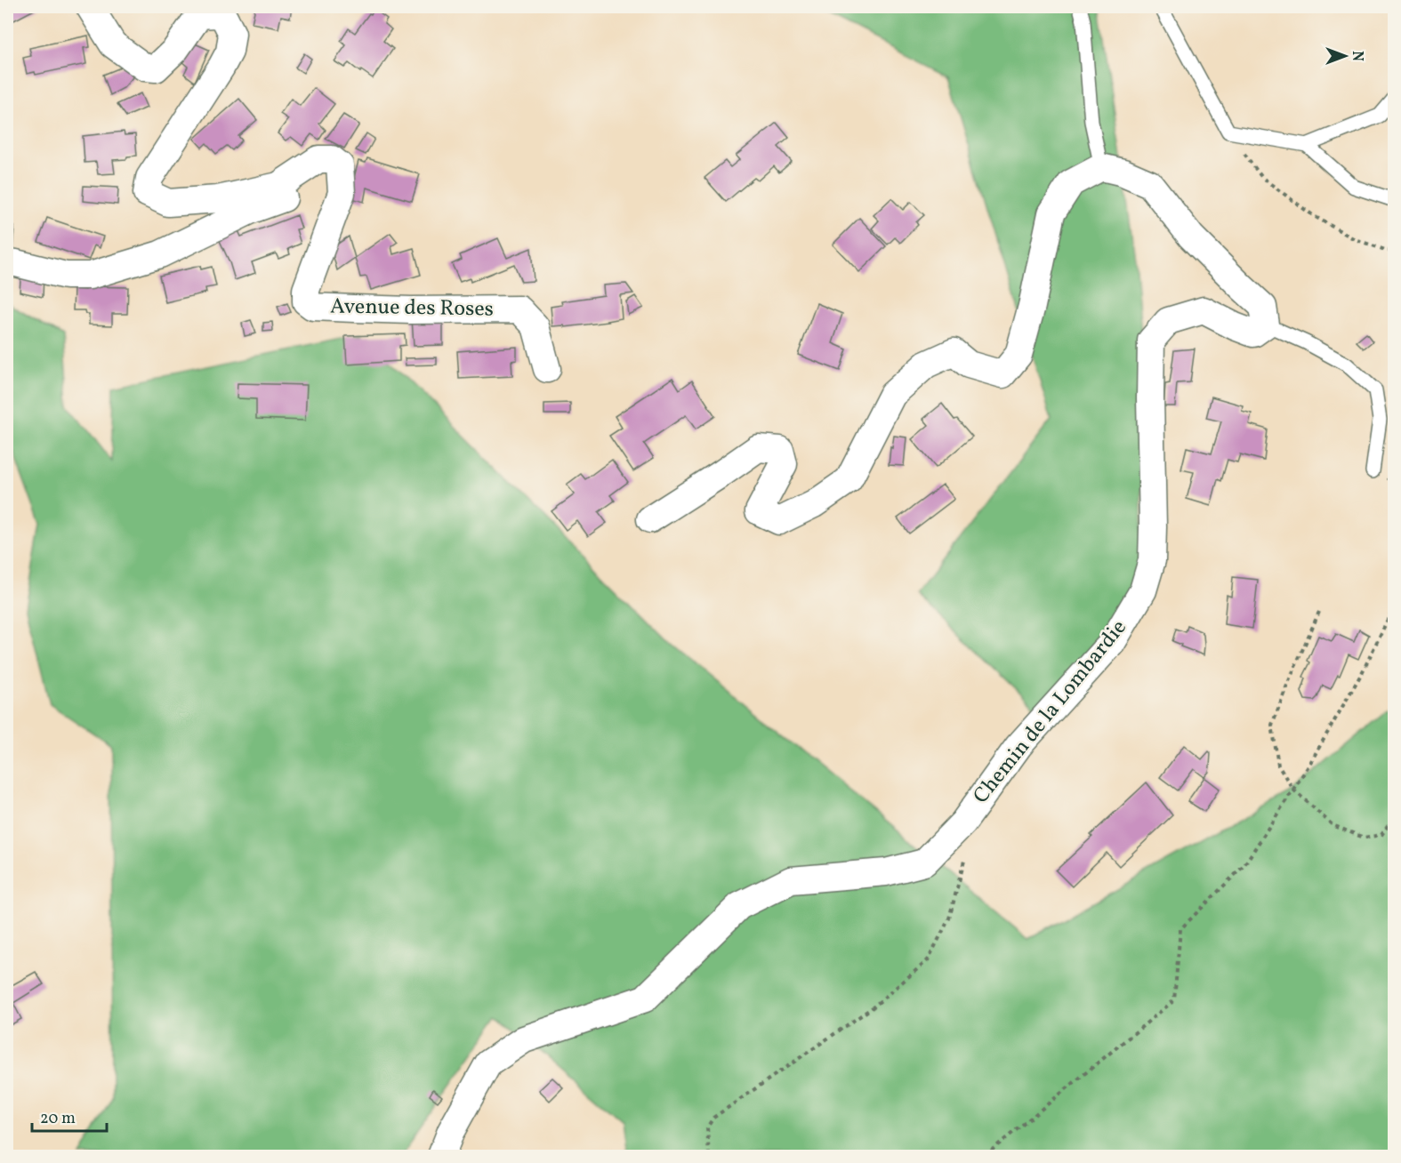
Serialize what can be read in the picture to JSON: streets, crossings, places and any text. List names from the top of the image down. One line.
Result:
{"streets":{"street":["Avenue des Roses","Chemin de la Lombardie"]},"scale_bar":"20 m","north":"right"}
